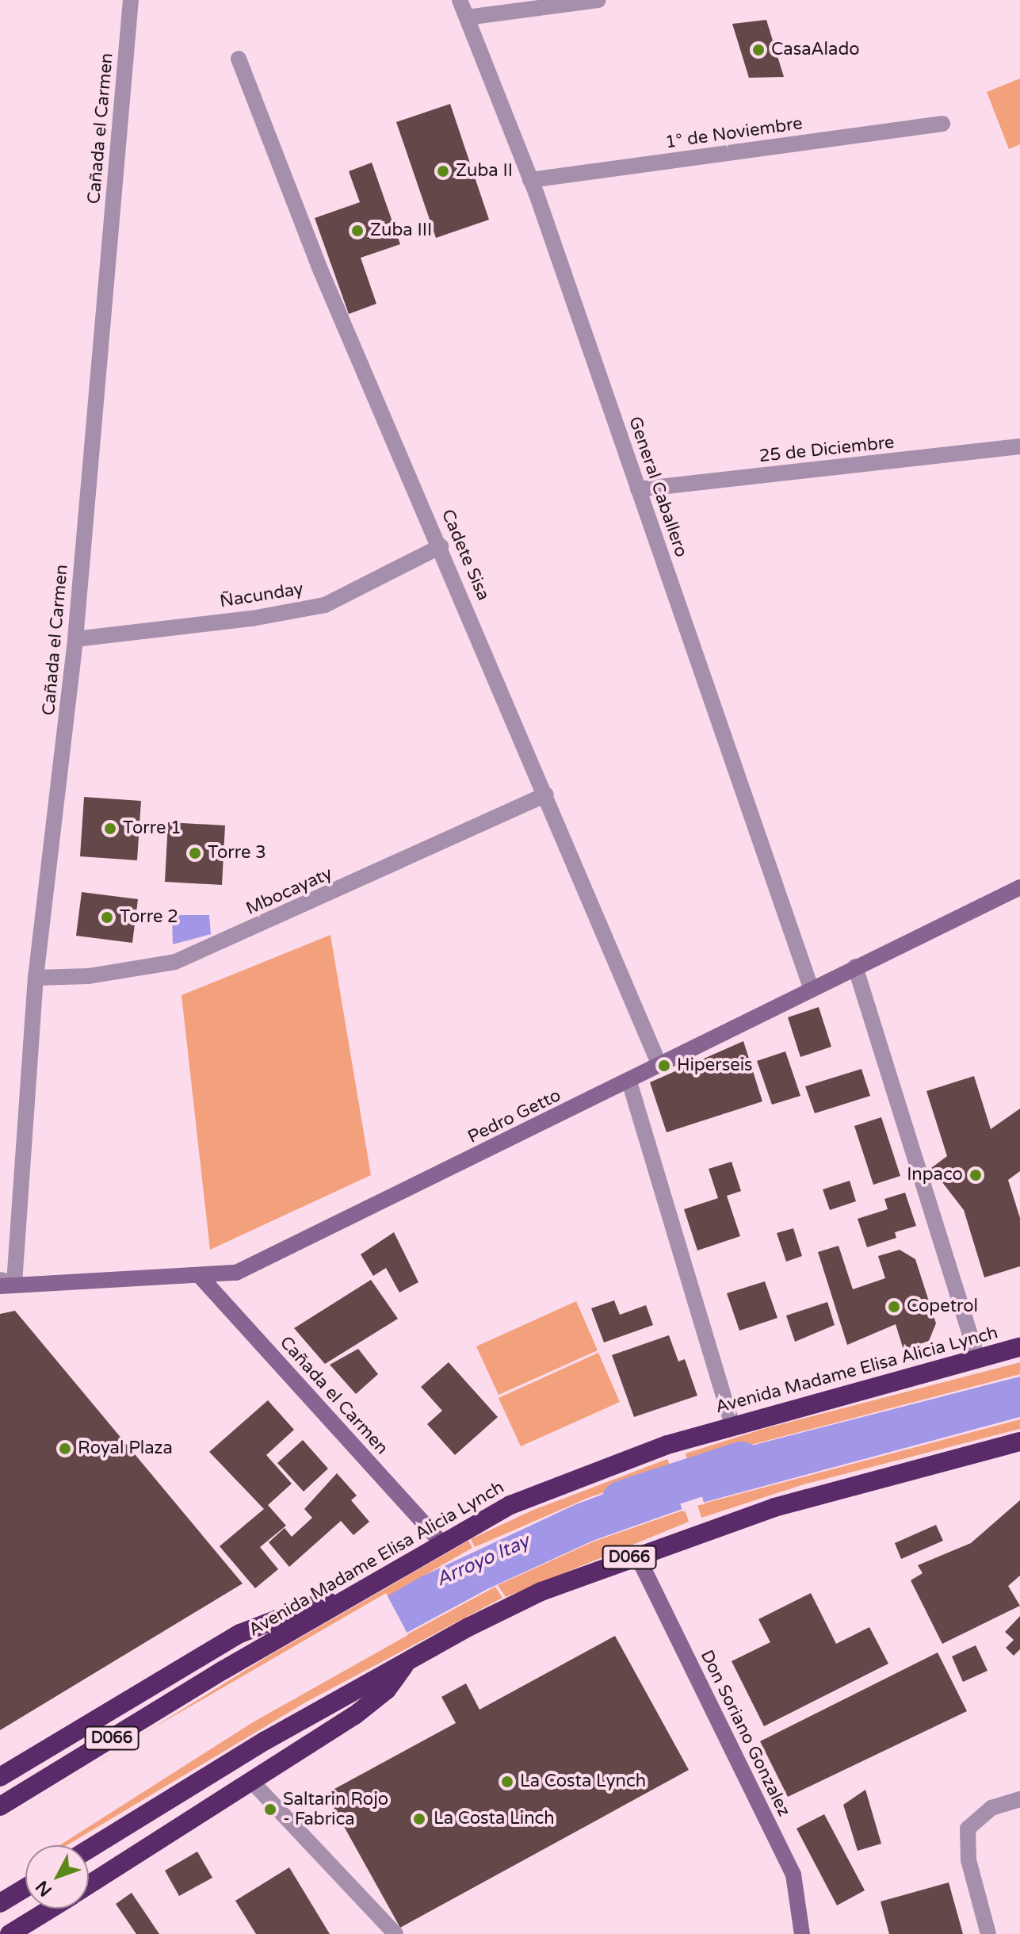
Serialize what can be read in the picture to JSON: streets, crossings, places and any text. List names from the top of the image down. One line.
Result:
{"streets":{"highway":["Avenida Madame Elisa Alicia Lynch","D066"],"street":["Cañada el Carmen","1° de Noviembre","25 de Diciembre","General Caballero","Cadete Sisa","Ñacunday","Mbocayaty","Pedro Getto","Don Soriano Gonzalez"]},"crossings":[["Cañada el Carmen","Ñacunday"],["Cañada el Carmen","Mbocayaty"],["Cañada el Carmen","Pedro Getto"],["Cañada el Carmen","Avenida Madame Elisa Alicia Lynch"],["1° de Noviembre","General Caballero"],["25 de Diciembre","General Caballero"],["General Caballero","Pedro Getto"],["Cadete Sisa","Ñacunday"],["Cadete Sisa","Mbocayaty"],["Cadete Sisa","Pedro Getto"],["D066","Don Soriano Gonzalez"]],"water":["Arroyo Itay"],"places":["CasaAlado","Zuba II","Zuba III","Torre 1","Torre 3","Torre 2","Hiperseis","Inpaco","Copetrol","Royal Plaza","La Costa Lynch","Saltarin Rojo - Fabrica","La Costa Linch"],"north":"bottom left"}
